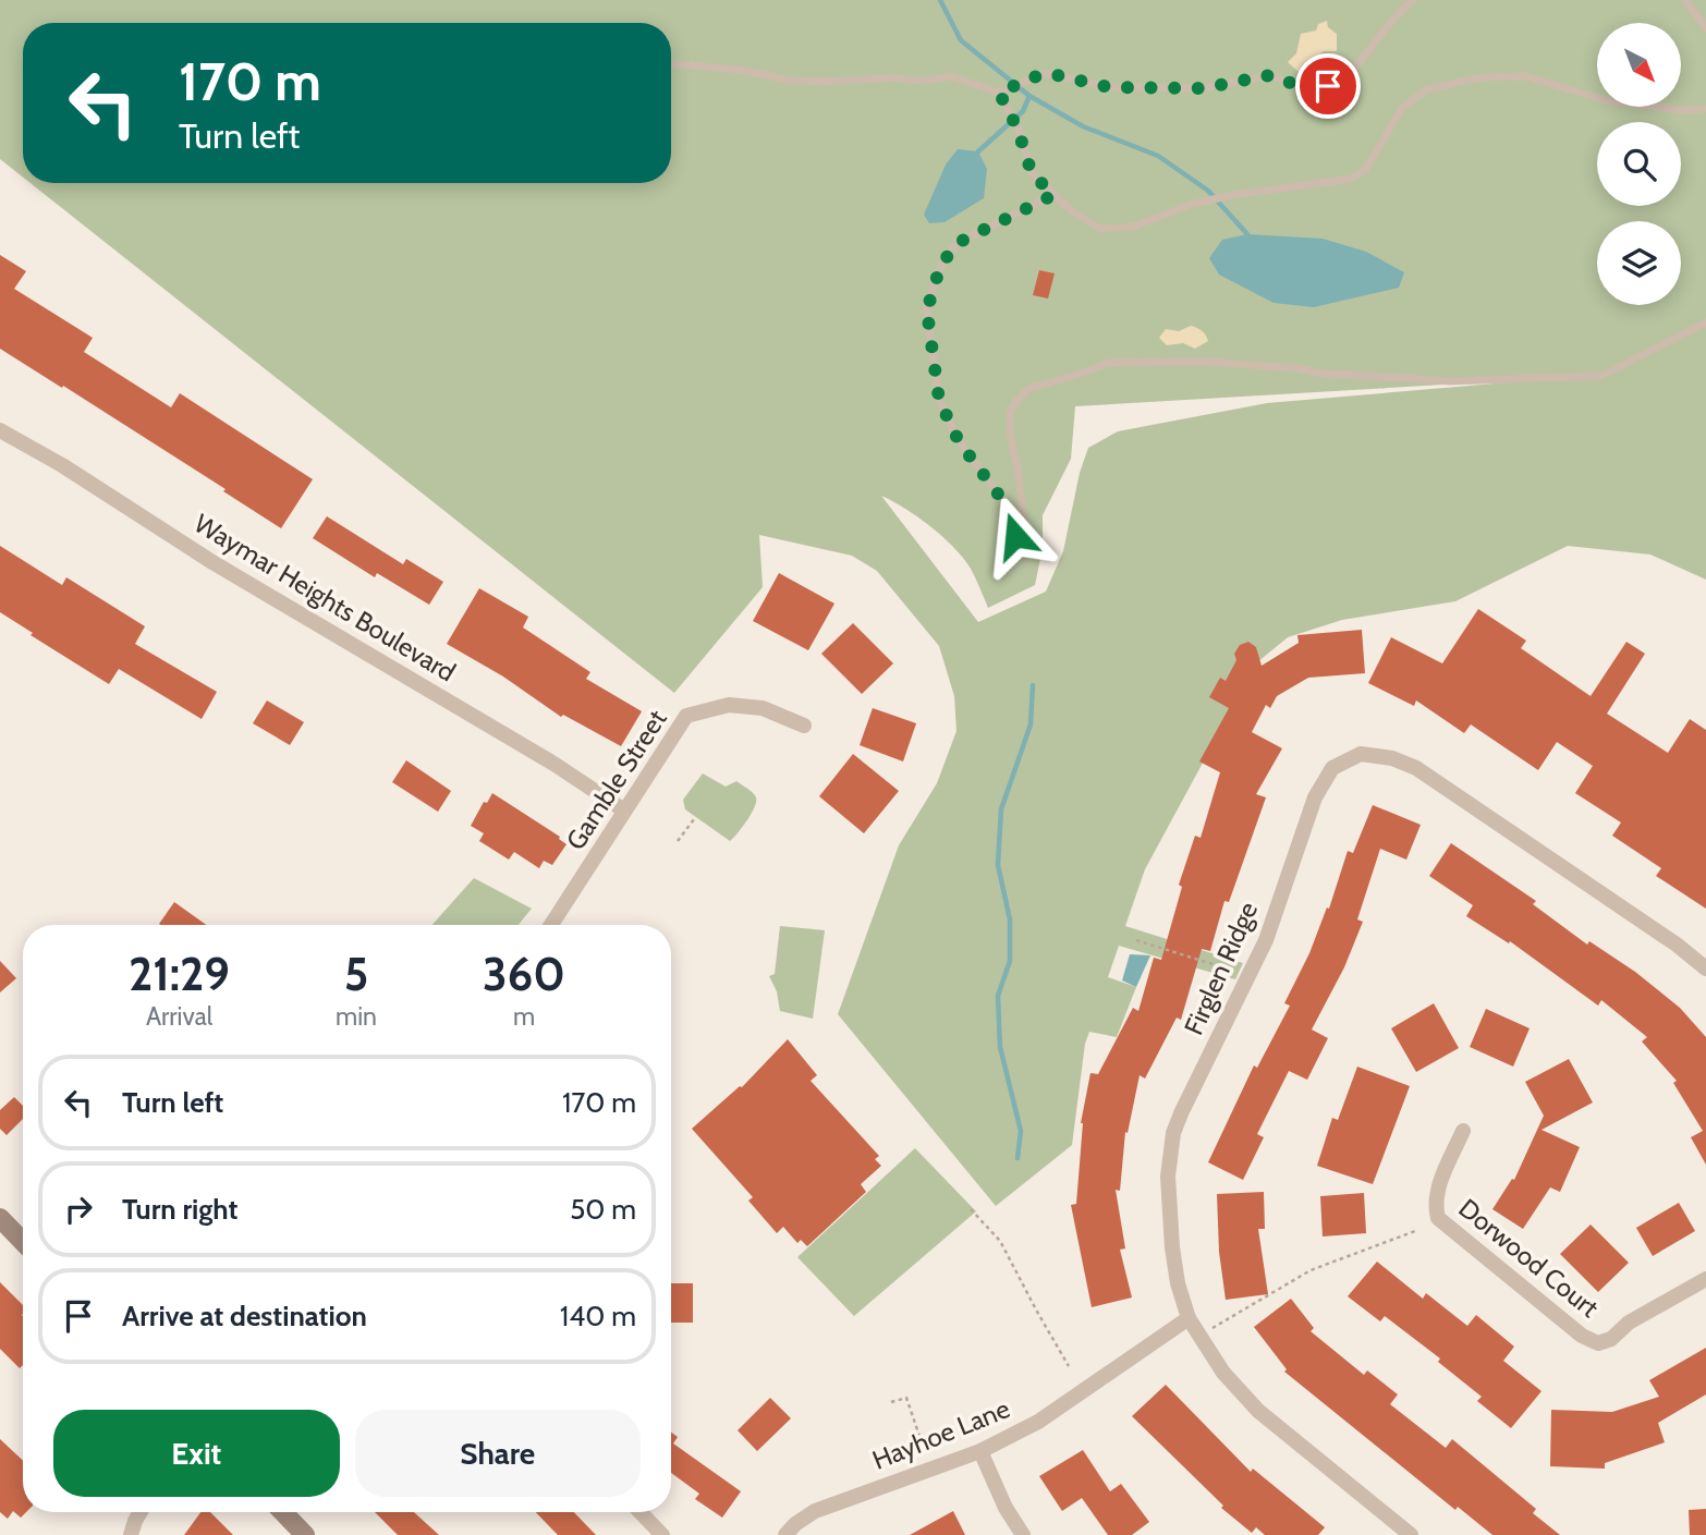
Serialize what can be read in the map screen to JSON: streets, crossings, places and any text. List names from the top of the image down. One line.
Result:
{"streets":{"street":["Waymar Heights Boulevard","Gamble Street","Firglen Ridge","Dorwood Court","Hayhoe Lane"]},"crossings":[["Waymar Heights Boulevard","Gamble Street"],["Firglen Ridge","Hayhoe Lane"]],"north":"bottom right","page":{"turn":["170 m","Turn left"],"eta":["21:29","Arrival","5","min","360","m"],"list":[{"name":"Turn left","value":"170 m"},{"name":"Turn right","value":"50 m"},{"name":"Arrive at destination","value":"140 m"}],"buttons":["Exit","Share"]}}
